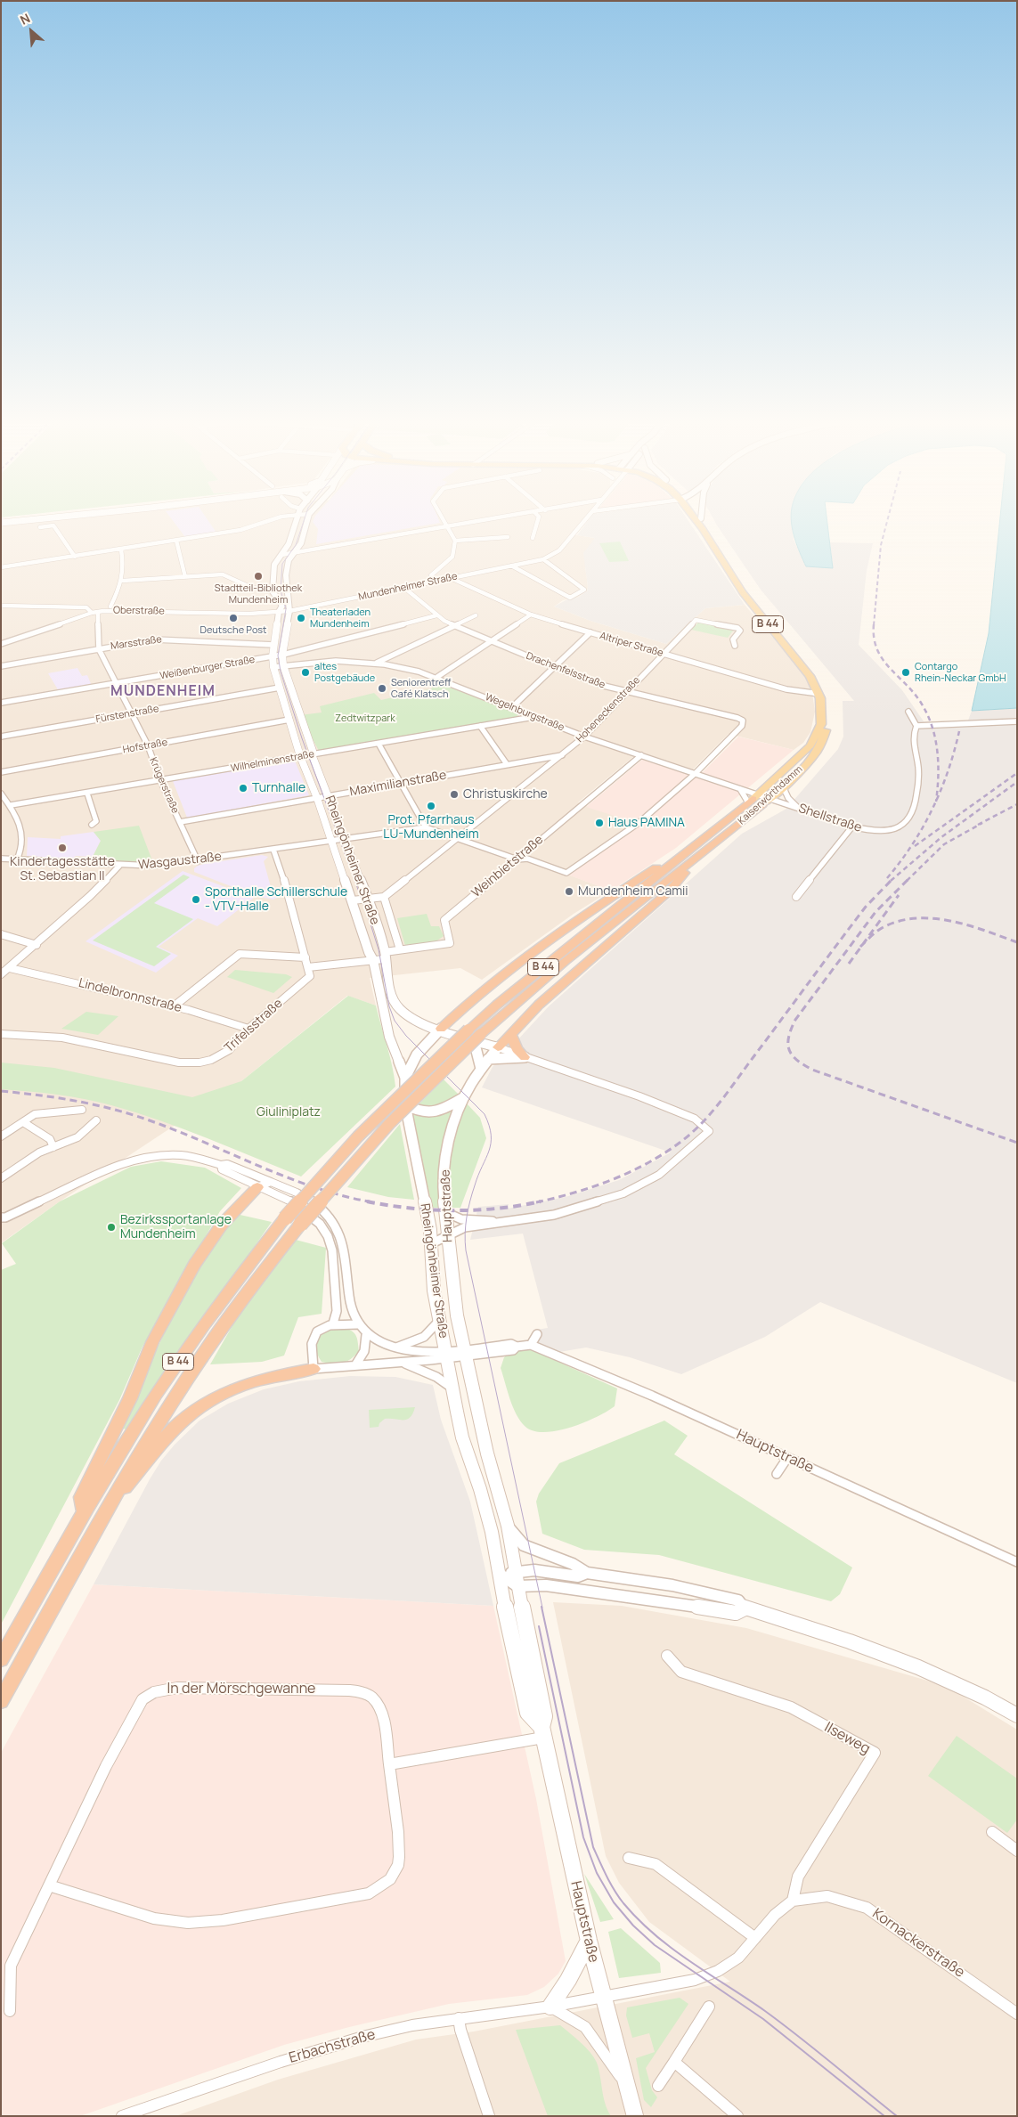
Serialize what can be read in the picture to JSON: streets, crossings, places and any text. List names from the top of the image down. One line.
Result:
{"streets":{"highway":["B 44","Kaiserwörthdamm"],"main road":["Rheingönheimer Straße","Hauptstraße"],"street":["Mundenheimer Straße","Oberstraße","Marsstraße","Altriper Straße","Weißenburger Straße","Drachenfelsstraße","Hoheneckenstraße","Wegelnburgstraße","Fürstenstraße","Hofstraße","Wilhelminenstraße","Maximilianstraße","Krügerstraße","Shellstraße","Wasgaustraße","Weinbietstraße","Lindelbronnstraße","Trifelsstraße","In der Mörschgewanne","Ilseweg","Kornackerstraße","Erbachstraße"]},"crossings":[["Mundenheimer Straße","Oberstraße"],["Mundenheimer Straße","Altriper Straße"],["Mundenheimer Straße","Drachenfelsstraße"],["Mundenheimer Straße","Rheingönheimer Straße"],["Oberstraße","Krügerstraße"],["Oberstraße","Rheingönheimer Straße"],["B 44","Kaiserwörthdamm"],["B 44","Rheingönheimer Straße"],["B 44","Hauptstraße"],["Marsstraße","Krügerstraße"],["Marsstraße","Rheingönheimer Straße"],["Altriper Straße","Hoheneckenstraße"],["Altriper Straße","Kaiserwörthdamm"],["Weißenburger Straße","Drachenfelsstraße"],["Weißenburger Straße","Krügerstraße"],["Weißenburger Straße","Rheingönheimer Straße"],["Drachenfelsstraße","Hoheneckenstraße"],["Drachenfelsstraße","Wegelnburgstraße"],["Hoheneckenstraße","Wegelnburgstraße"],["Hoheneckenstraße","Maximilianstraße"],["Hoheneckenstraße","Rheingönheimer Straße"],["Wegelnburgstraße","Wilhelminenstraße"],["Wegelnburgstraße","Kaiserwörthdamm"],["Wegelnburgstraße","Shellstraße"],["Wegelnburgstraße","Rheingönheimer Straße"],["Wegelnburgstraße","Weinbietstraße"],["Fürstenstraße","Krügerstraße"],["Fürstenstraße","Rheingönheimer Straße"],["Hofstraße","Krügerstraße"],["Hofstraße","Rheingönheimer Straße"],["Wilhelminenstraße","Krügerstraße"],["Wilhelminenstraße","Rheingönheimer Straße"],["Maximilianstraße","Krügerstraße"],["Maximilianstraße","Rheingönheimer Straße"],["Krügerstraße","Wasgaustraße"],["Kaiserwörthdamm","Shellstraße"],["Rheingönheimer Straße","Wasgaustraße"],["Rheingönheimer Straße","Weinbietstraße"],["Rheingönheimer Straße","Hauptstraße"],["Lindelbronnstraße","Trifelsstraße"],["Hauptstraße","Erbachstraße"],["Ilseweg","Kornackerstraße"]],"districts":["MUNDENHEIM"],"parks":["Zedtwitzpark","Giuliniplatz"],"places":["Stadtteil-Bibliothek Mundenheim","Deutsche Post","Theaterladen Mundenheim","altes Postgebäude","Contargo Rhein-Neckar GmbH","Seniorentreff Café Klatsch","Turnhalle","Christuskirche","Prot. Pfarrhaus LU-Mundenheim","Haus PAMINA","Kindertagesstätte St. Sebastian II","Mundenheim Camii","Sporthalle Schillerschule - VTV-Halle","Bezirkssportanlage Mundenheim"],"north":"top left"}
